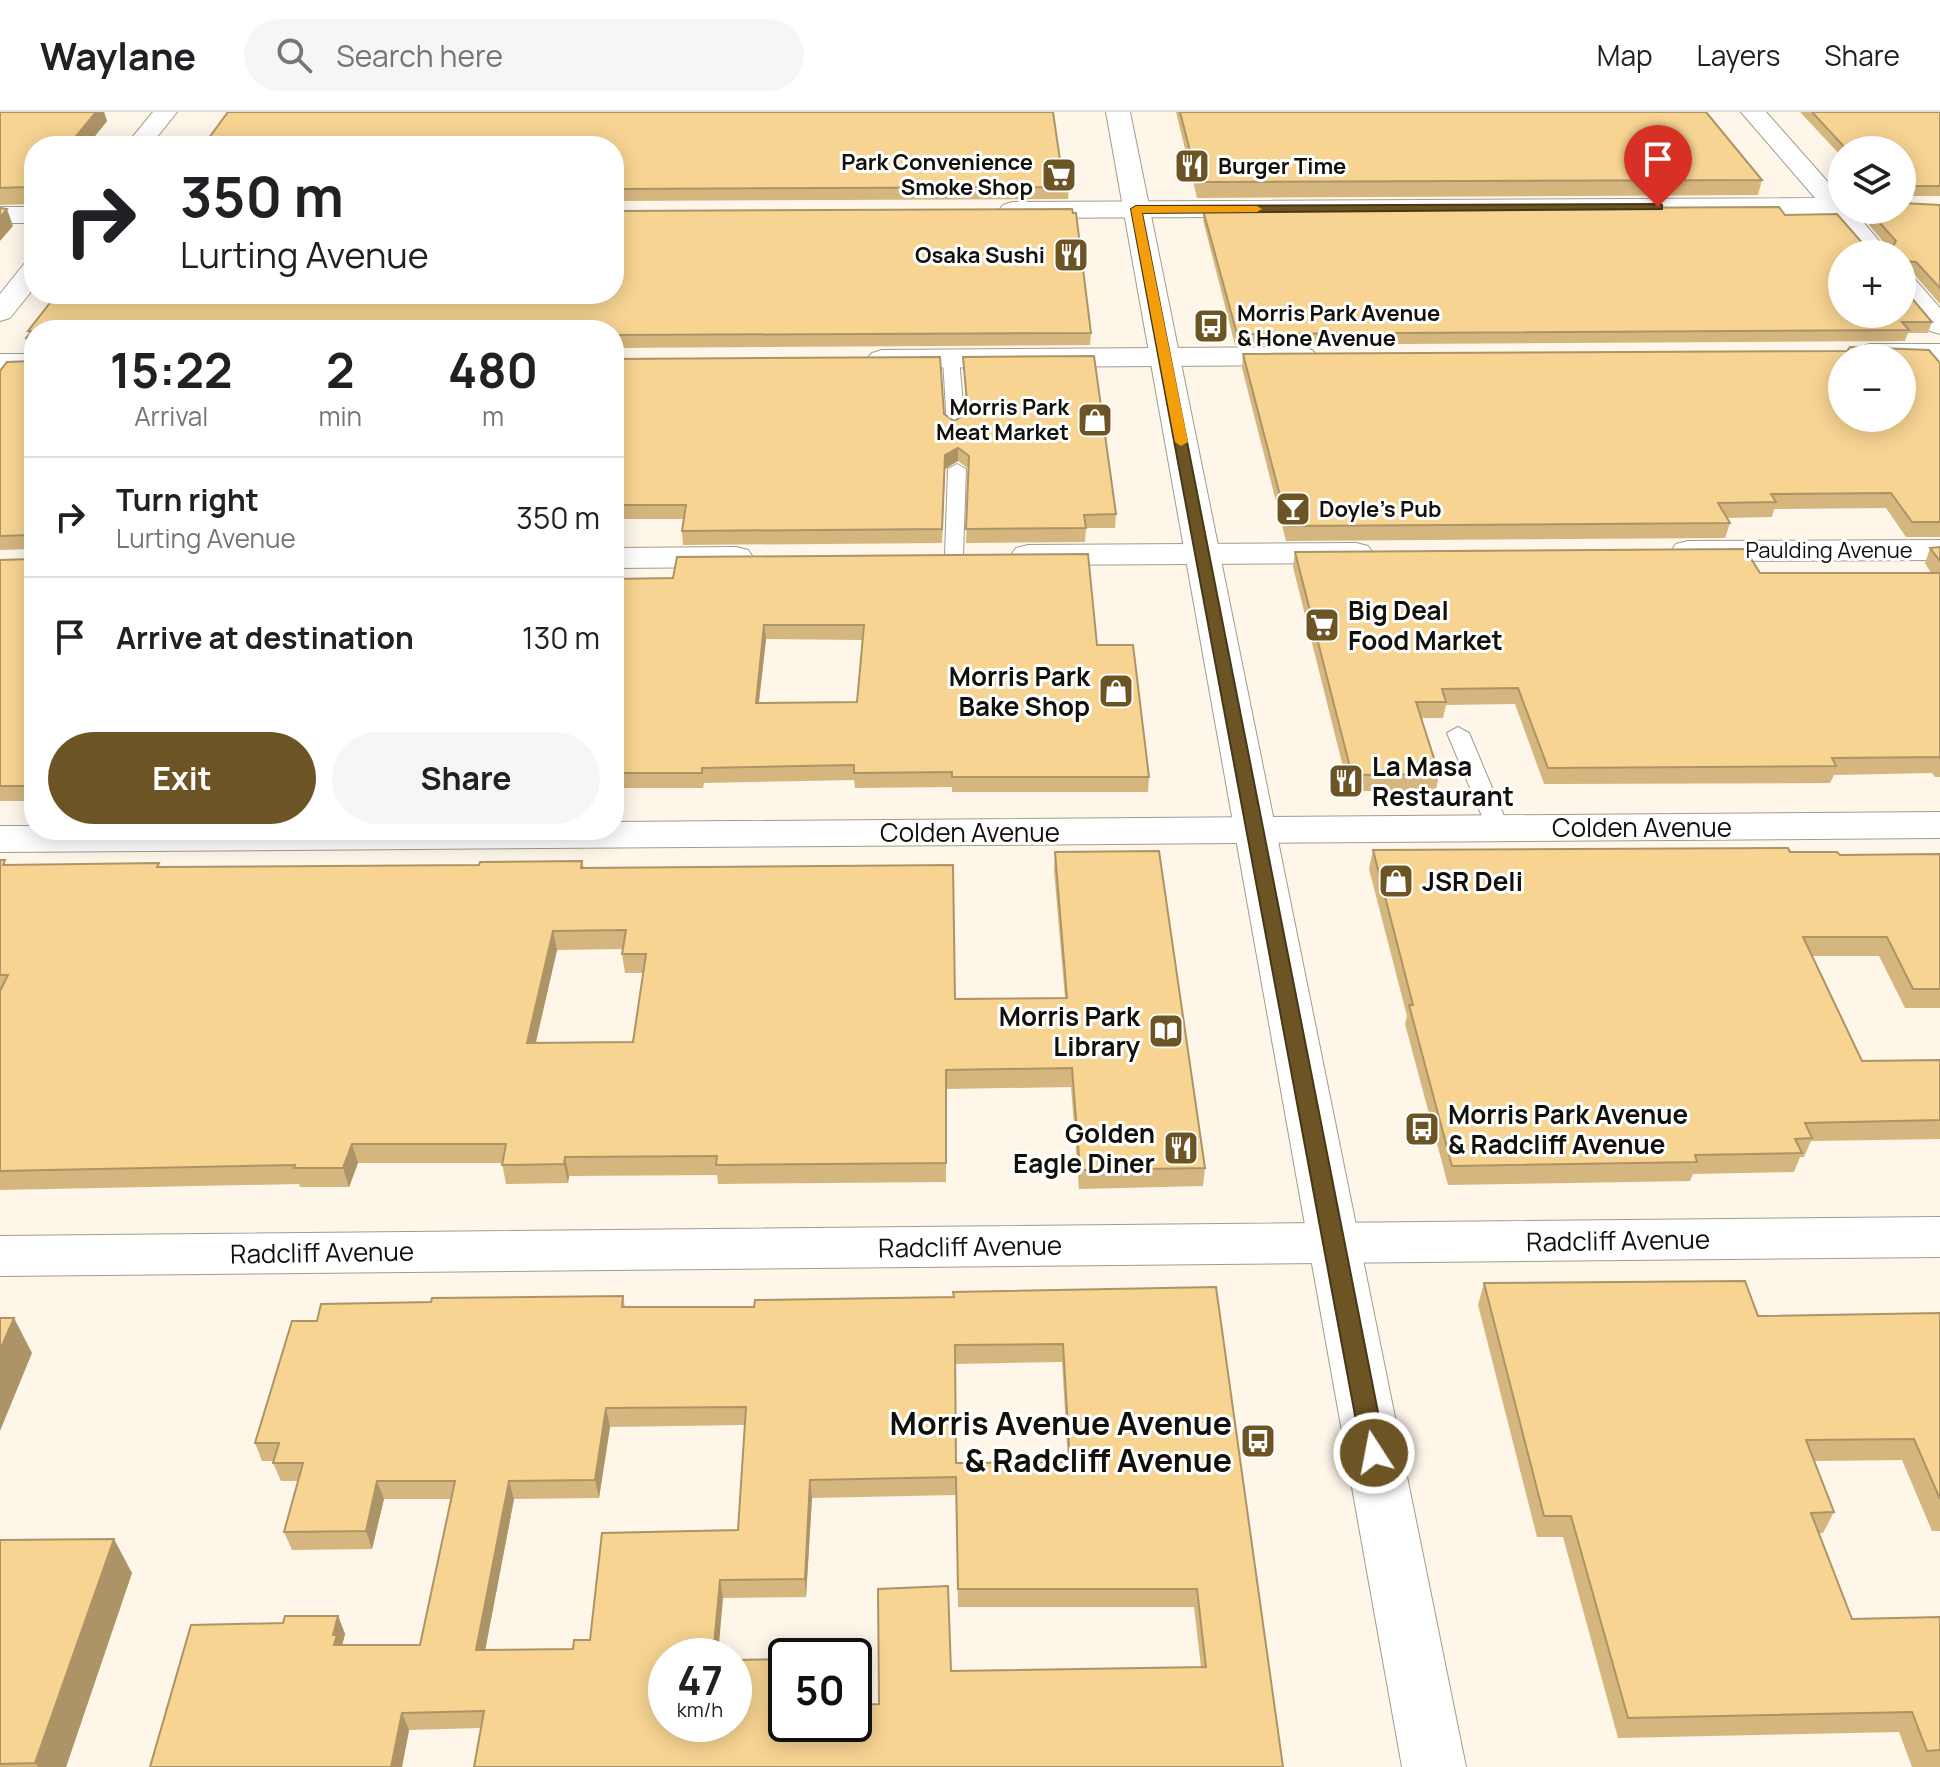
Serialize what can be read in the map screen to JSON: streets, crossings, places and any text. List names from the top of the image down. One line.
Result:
{"streets":{"street":["Paulding Avenue","Colden Avenue","Radcliff Avenue"]},"places":{"restaurant":["Burger Time","Osaka Sushi","La Masa Restaurant","Golden Eagle Diner"],"supermarket":["Park Convenience Smoke Shop","Big Deal Food Market"],"bus stop":["Morris Park Avenue & Hone Avenue","Morris Park Avenue & Radcliff Avenue","Morris Avenue Avenue & Radcliff Avenue"],"shop":["Morris Park Meat Market","Morris Park Bake Shop","JSR Deli"],"bar":["Doyle's Pub"],"library":["Morris Park Library"]},"page":{"header":"Waylane","search":"Search here","nav":["Map","Layers","Share"],"map_buttons":["+","−"],"turn":["350 m","Lurting Avenue"],"eta":["15:22","Arrival","2","min","480","m"],"list":[{"name":"Turn right","note":"Lurting Avenue","value":"350 m"},{"name":"Arrive at destination","value":"130 m"}],"buttons":["Exit","Share"],"speed":"47 km/h","limit":"50"}}
